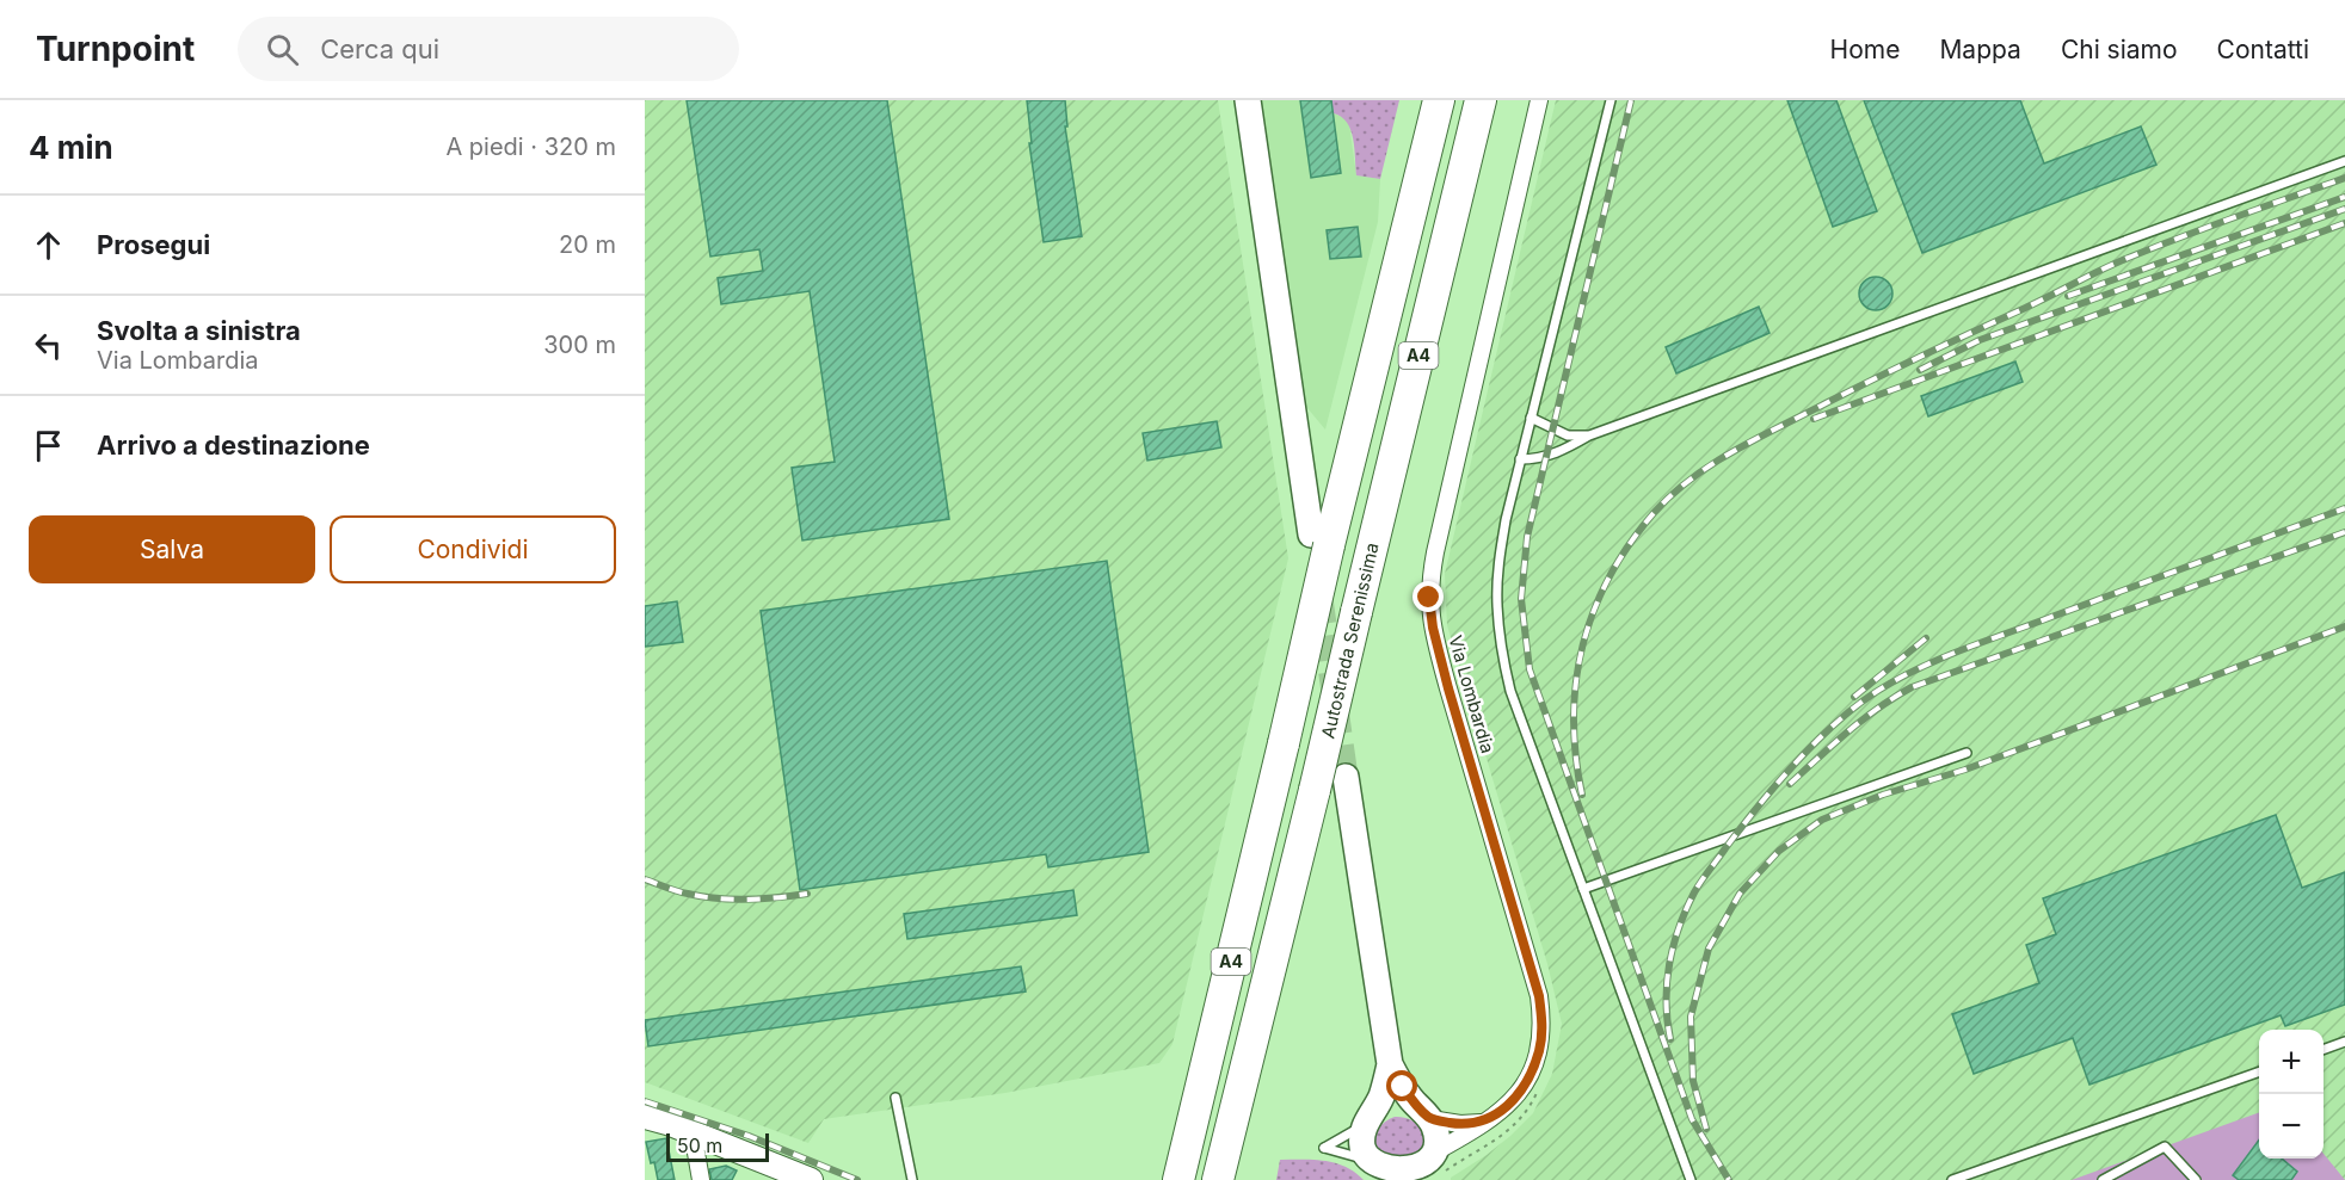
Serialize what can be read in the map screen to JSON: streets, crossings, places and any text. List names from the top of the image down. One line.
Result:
{"streets":{"highway":["A4","Autostrada Serenissima"],"street":["Via Lombardia"]},"scale_bar":"50 m","page":{"header":"Turnpoint","search":"Cerca qui","nav":["Home","Mappa","Chi siamo","Contatti"],"heading":["4 min","A piedi · 320 m"],"list":[["Prosegui","20 m"],["Svolta a sinistra","Via Lombardia","300 m"],"Arrivo a destinazione"],"buttons":["Salva","Condividi"],"map_buttons":["+","−"],"scale":"50 m"}}
